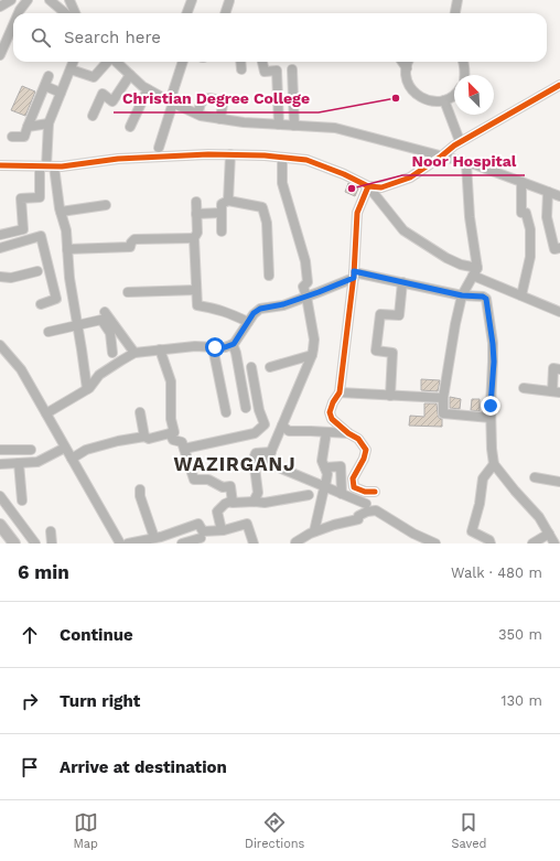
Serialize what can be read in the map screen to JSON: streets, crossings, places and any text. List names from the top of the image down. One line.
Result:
{"districts":["WAZIRGANJ"],"places":["Christian Degree College","Noor Hospital"],"north":"top left","page":{"search":"Search here","heading":["6 min","Walk · 480 m"],"list":[["Continue","350 m"],["Turn right","130 m"],"Arrive at destination"],"nav":["Map","Directions","Saved"]}}
